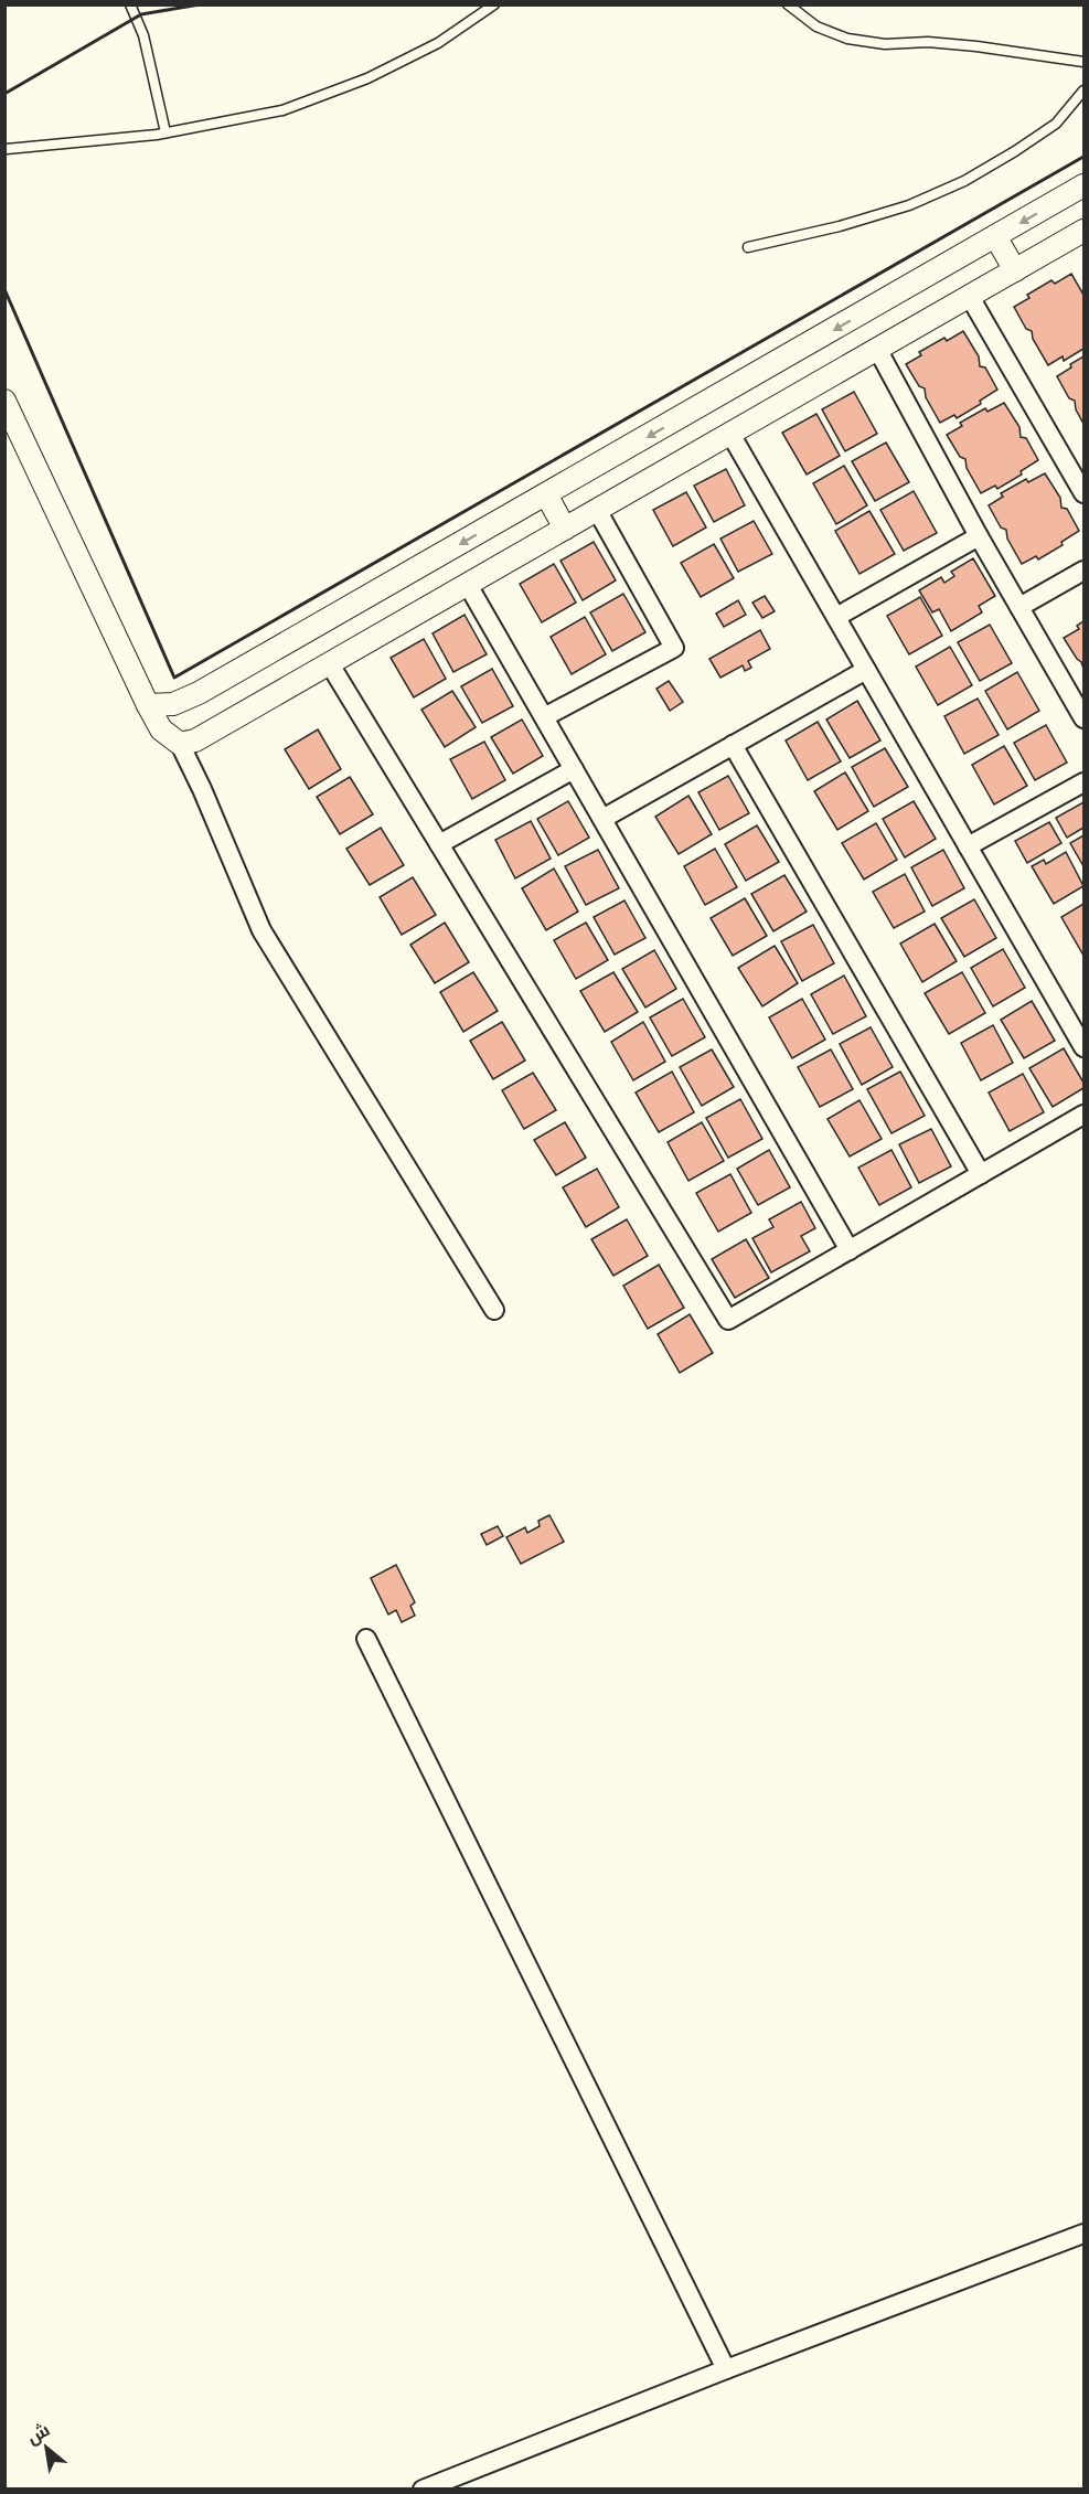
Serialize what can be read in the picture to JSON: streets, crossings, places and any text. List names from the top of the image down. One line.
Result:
{"north":"top left"}
